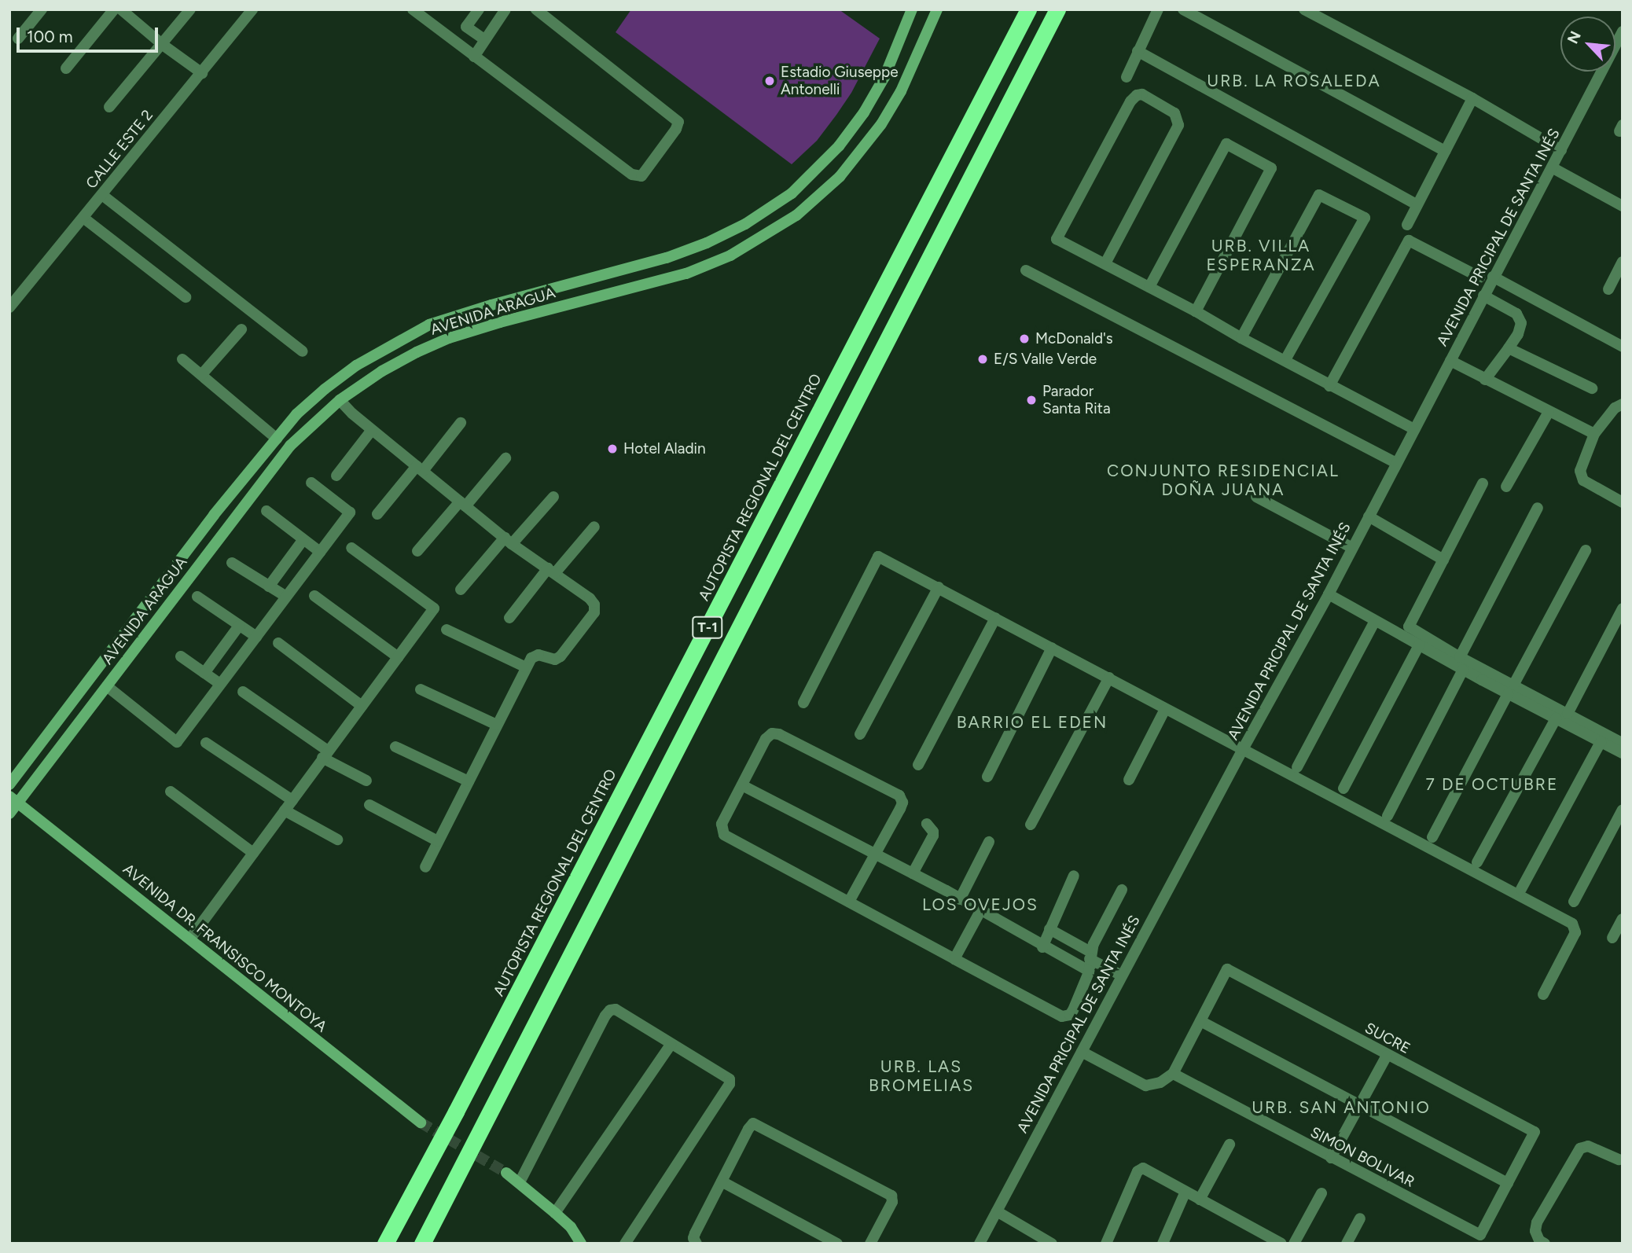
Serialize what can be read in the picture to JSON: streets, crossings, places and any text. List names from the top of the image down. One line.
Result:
{"streets":{"highway":["AUTOPISTA REGIONAL DEL CENTRO","T-1"],"street":["CALLE ESTE 2","AVENIDA PRICIPAL DE SANTA INÉS","AVENIDA ARAGUA","AVENIDA DR. FRANSISCO MONTOYA","SUCRE","SIMON BOLIVAR"]},"crossings":[["AVENIDA ARAGUA","AVENIDA DR. FRANSISCO MONTOYA"],["SUCRE","SIMON BOLIVAR"]],"districts":["URB. LA ROSALEDA","URB. VILLA ESPERANZA","CONJUNTO RESIDENCIAL DOÑA JUANA","BARRIO EL EDEN","7 DE OCTUBRE","LOS OVEJOS","URB. LAS BROMELIAS","URB. SAN ANTONIO"],"places":["Estadio Giuseppe Antonelli","McDonald's","E/S Valle Verde","Parador Santa Rita","Hotel Aladin"],"scale_bar":"100 m","north":"top left"}
